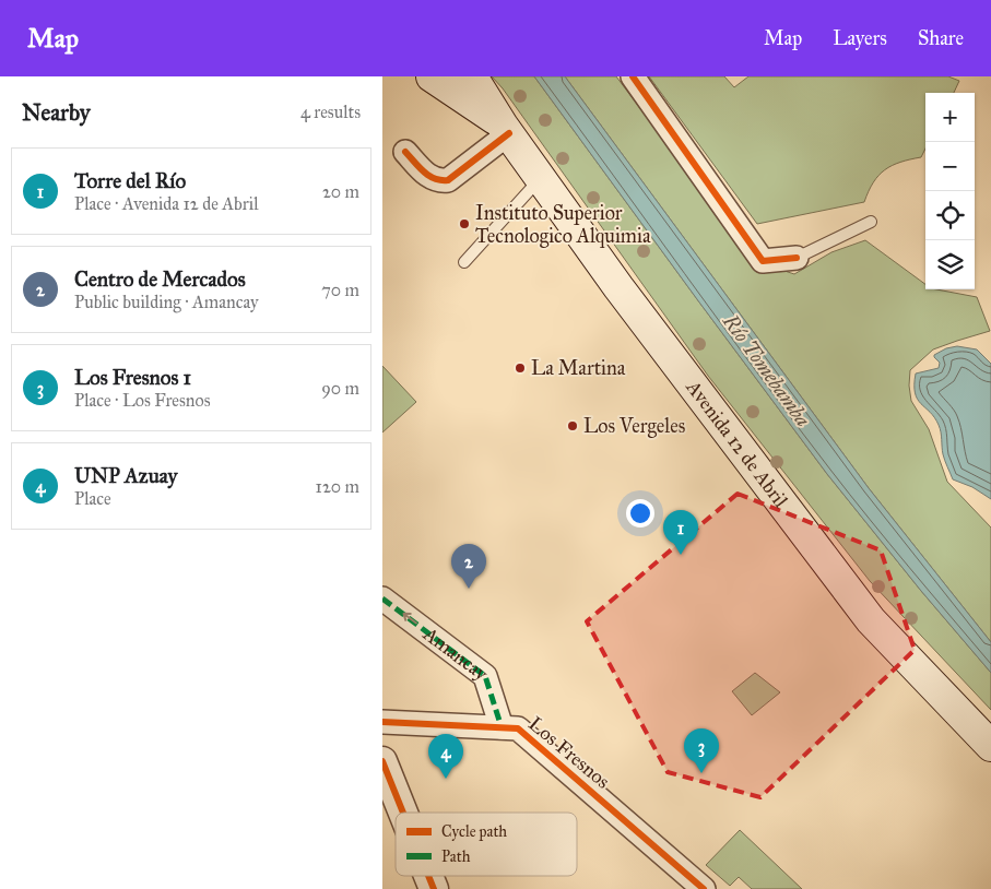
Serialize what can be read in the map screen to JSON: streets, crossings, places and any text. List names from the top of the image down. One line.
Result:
{"streets":{"main road":["Avenida 12 de Abril"],"street":["Amancay","Los Fresnos"]},"crossings":[["Amancay","Los Fresnos"]],"one_way":["Amancay"],"water":["Río Tomebamba"],"places":["Instituto Superior Tecnologico Alquimia","La Martina","Los Vergeles"],"legend":["Cycle path","Path"],"page":{"header":"Map","nav":["Map","Layers","Share"],"heading":["Nearby","4 results"],"map_buttons":["+","−"],"list":[{"mark":"1","name":"Torre del Río","note":"Place · Avenida 12 de Abril","value":"20 m"},{"mark":"2","name":"Centro de Mercados","note":"Public building · Amancay","value":"70 m"},{"mark":"3","name":"Los Fresnos 1","note":"Place · Los Fresnos","value":"90 m"},{"mark":"4","name":"UNP Azuay","note":"Place","value":"120 m"}],"pins":["1","2","3","4"]}}
